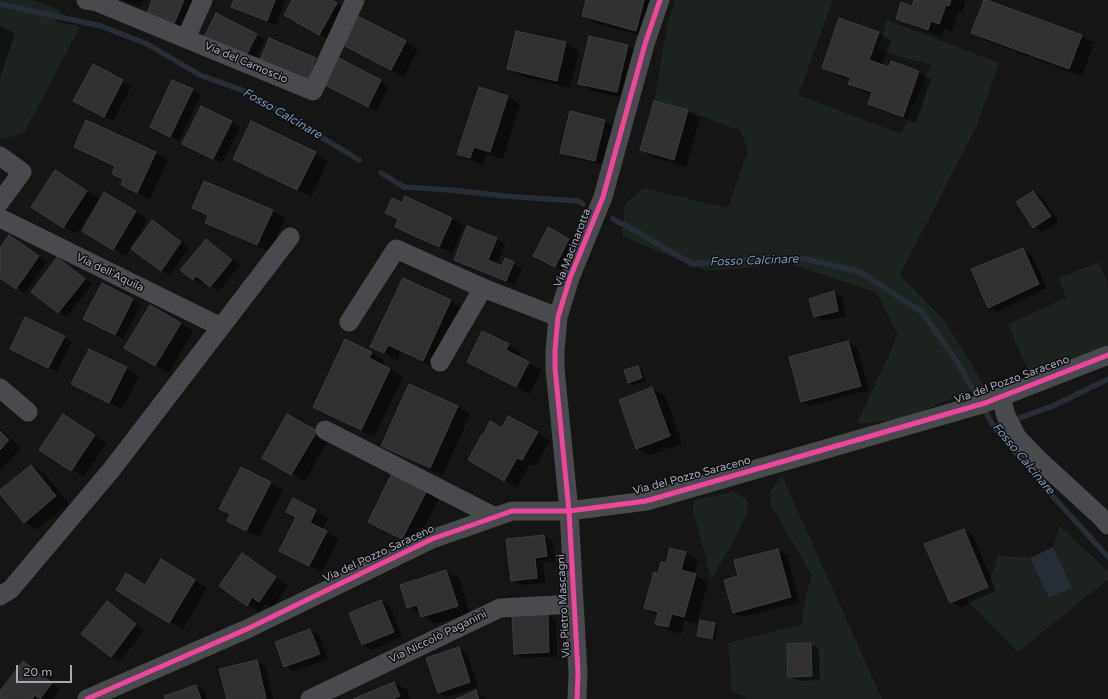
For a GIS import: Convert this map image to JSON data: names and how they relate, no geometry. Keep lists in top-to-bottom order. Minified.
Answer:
{"streets":{"street":["Via del Camoscio","Via Macinarotta","Via dell'Aquila","Via del Pozzo Saraceno","Via Pietro Mascagni","Via Niccolò Paganini"]},"crossings":[["Via Macinarotta","Via del Pozzo Saraceno"],["Via Macinarotta","Via Pietro Mascagni"],["Via del Pozzo Saraceno","Via Pietro Mascagni"],["Via Pietro Mascagni","Via Niccolò Paganini"]],"water":["Fosso Calcinare"],"scale_bar":"20 m"}
